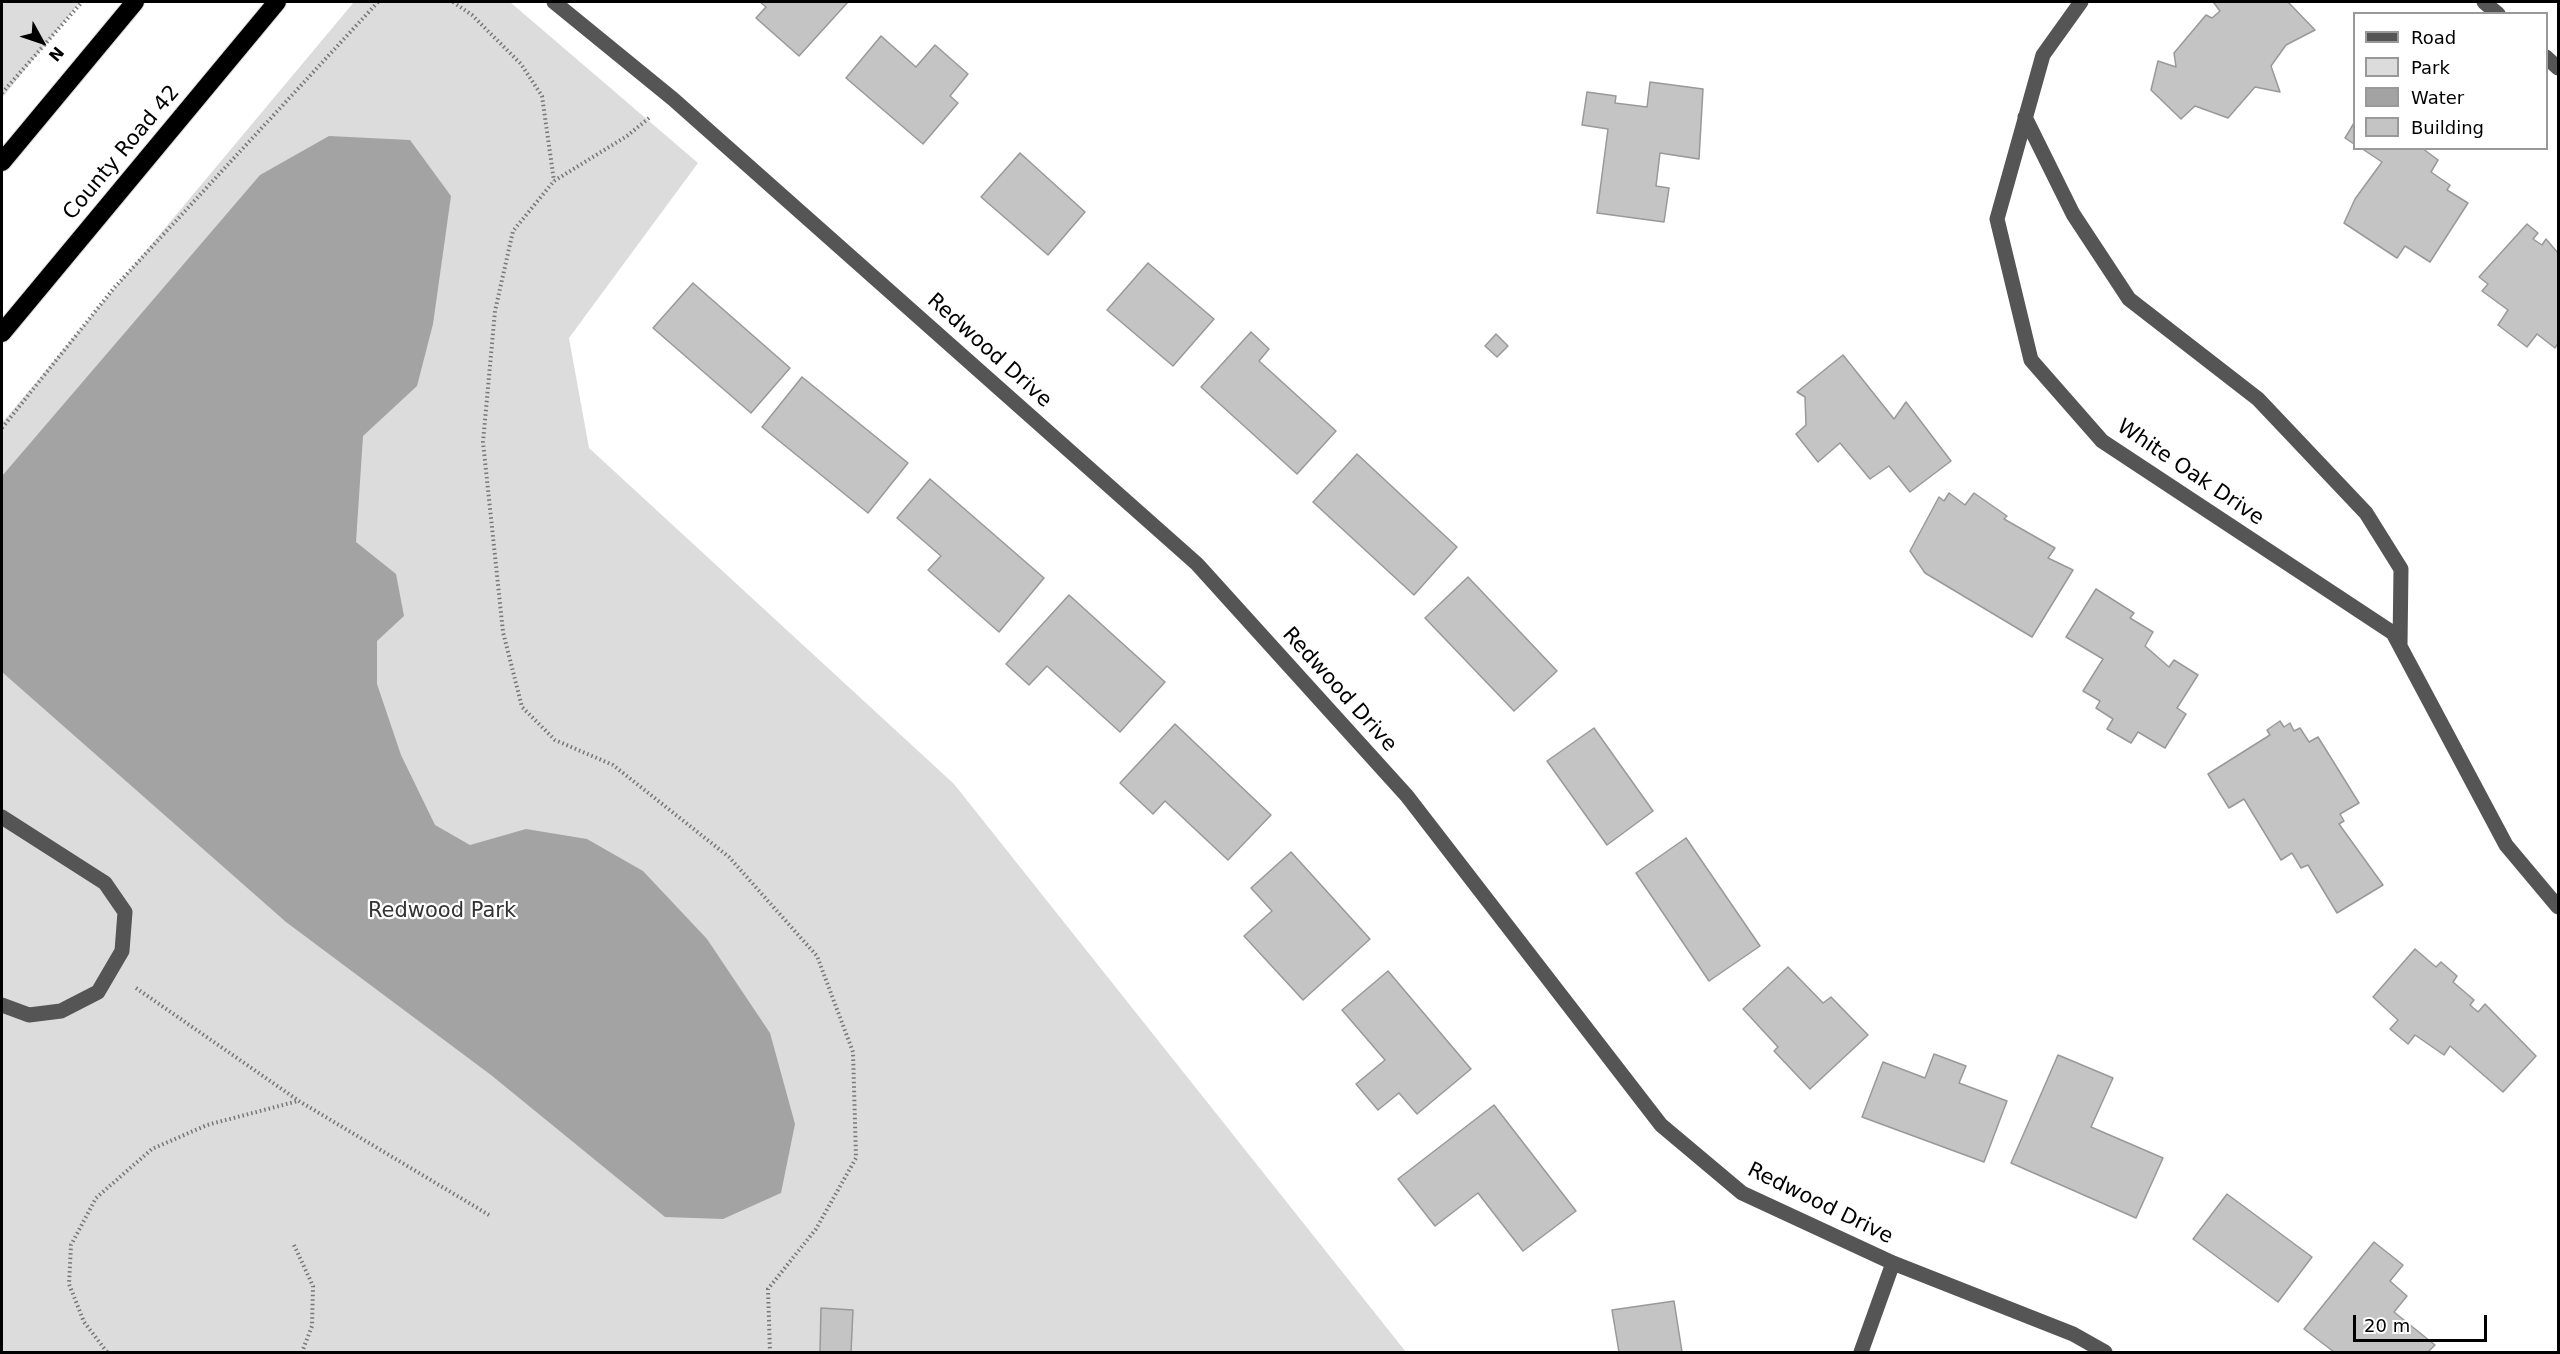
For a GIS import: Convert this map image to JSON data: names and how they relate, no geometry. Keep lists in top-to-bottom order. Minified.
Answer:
{"streets":{"highway":["County Road 42"],"street":["Redwood Drive","White Oak Drive"]},"parks":["Redwood Park"],"legend":["Road","Park","Water","Building"],"scale_bar":"20 m","north":"bottom right"}
